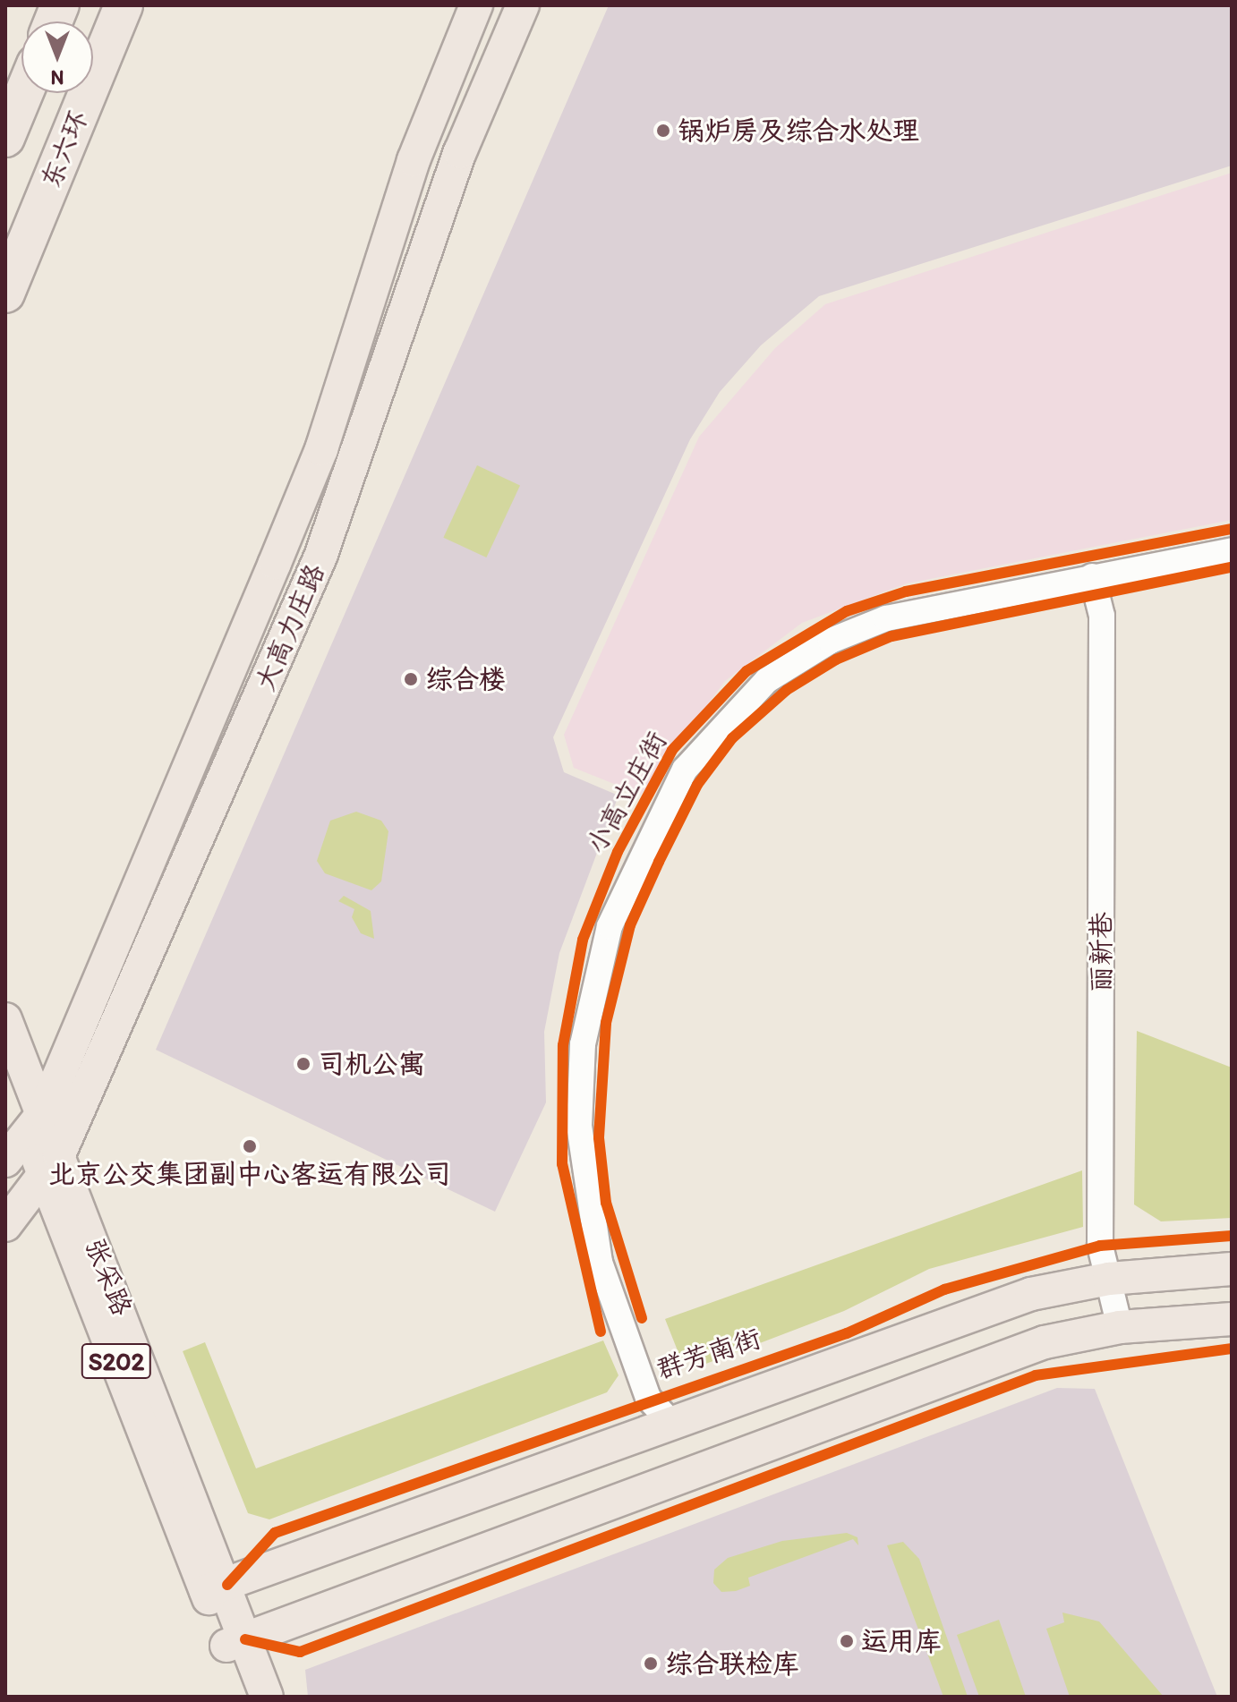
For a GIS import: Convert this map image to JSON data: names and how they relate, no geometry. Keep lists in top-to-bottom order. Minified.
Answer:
{"streets":{"highway":["东六环"],"main road":["大高力庄路","张采路","群芳南街","S202"],"street":["小高立庄街","丽新巷"]},"crossings":[["大高力庄路","张采路"],["小高立庄街","丽新巷"],["小高立庄街","群芳南街"],["丽新巷","群芳南街"],["张采路","群芳南街"]],"places":["锅炉房及综合水处理","综合楼","司机公寓","北京公交集团副中心客运有限公司","运用库","综合联检库"],"north":"bottom"}
